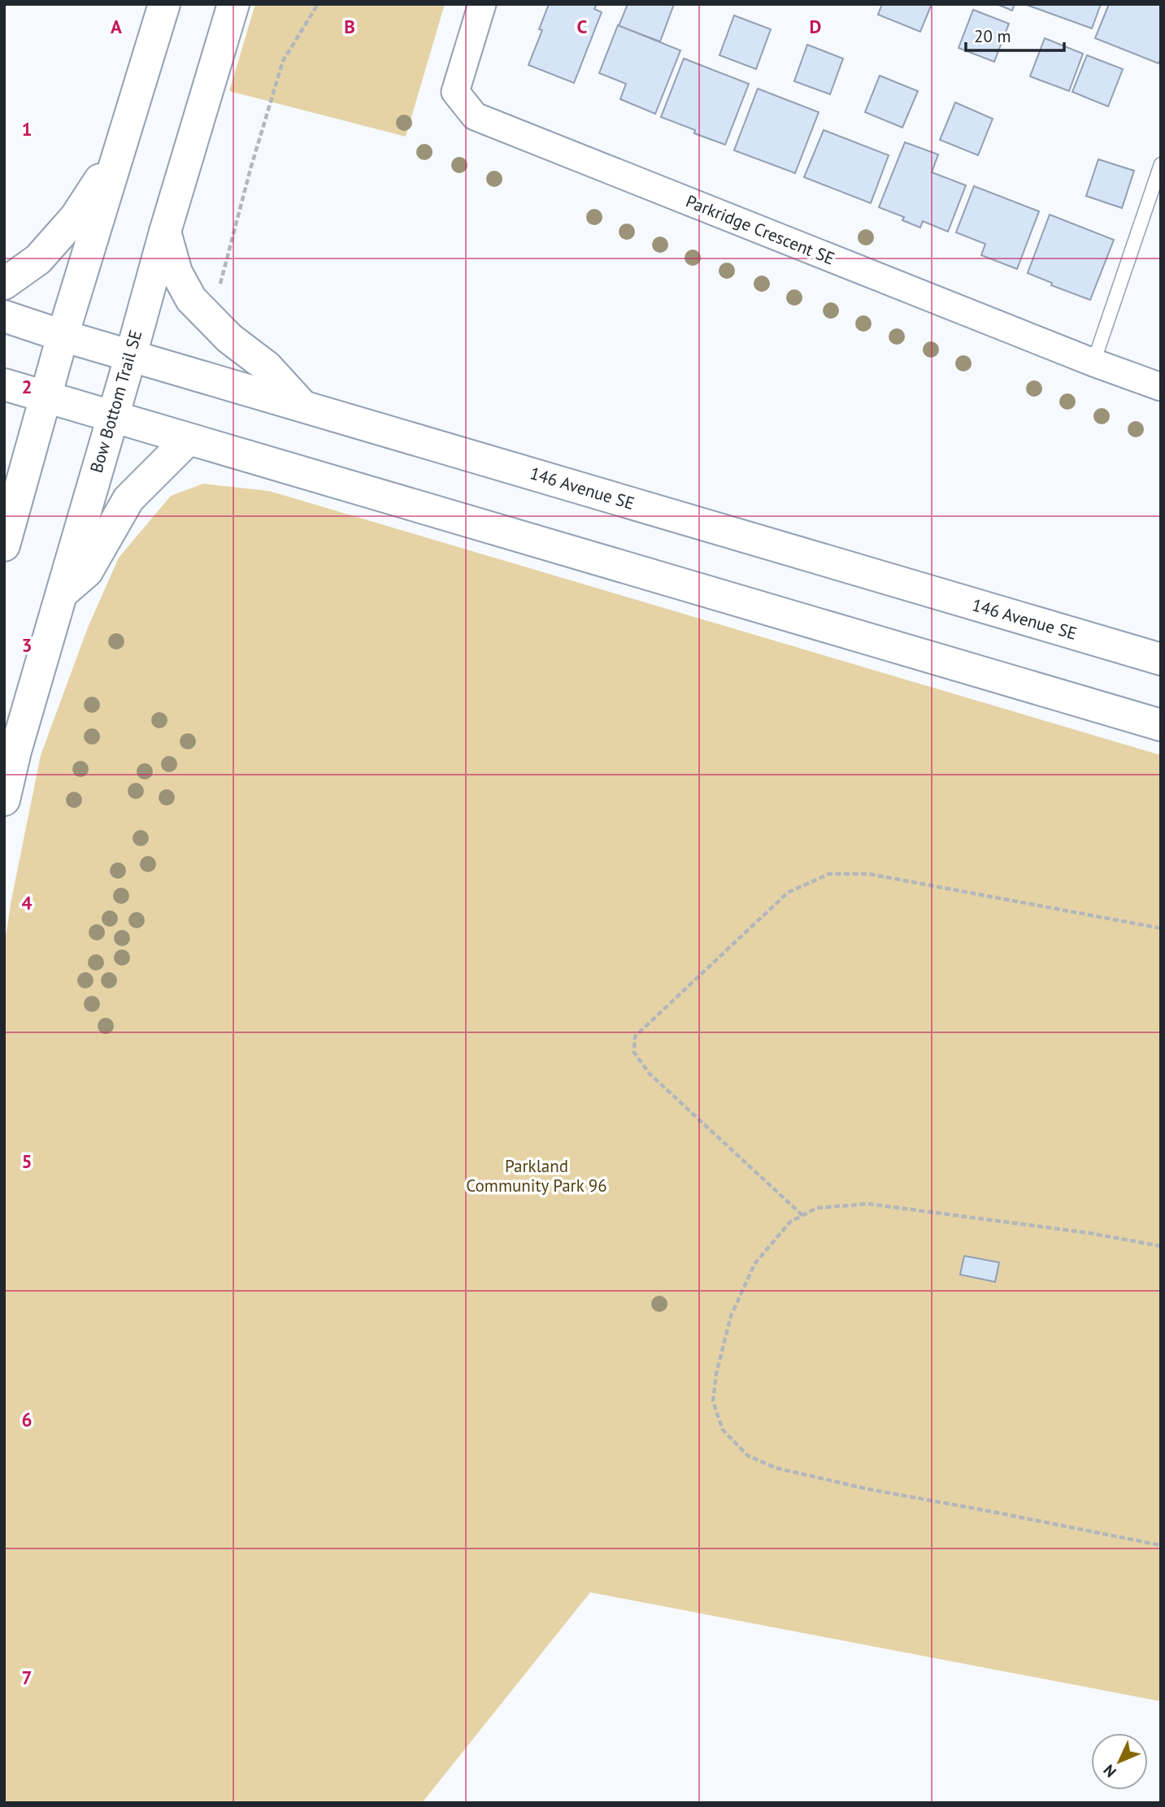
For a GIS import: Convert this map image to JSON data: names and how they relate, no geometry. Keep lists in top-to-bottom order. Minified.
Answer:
{"streets":{"street":["Parkridge Crescent SE","Bow Bottom Trail SE","146 Avenue SE"]},"crossings":[["Bow Bottom Trail SE","146 Avenue SE"]],"parks":["Parkland Community Park 96"],"scale_bar":"20 m","north":"bottom left","grid":{"columns":["A","B","C","D"],"rows":["1","2","3","4","5","6","7"]}}
